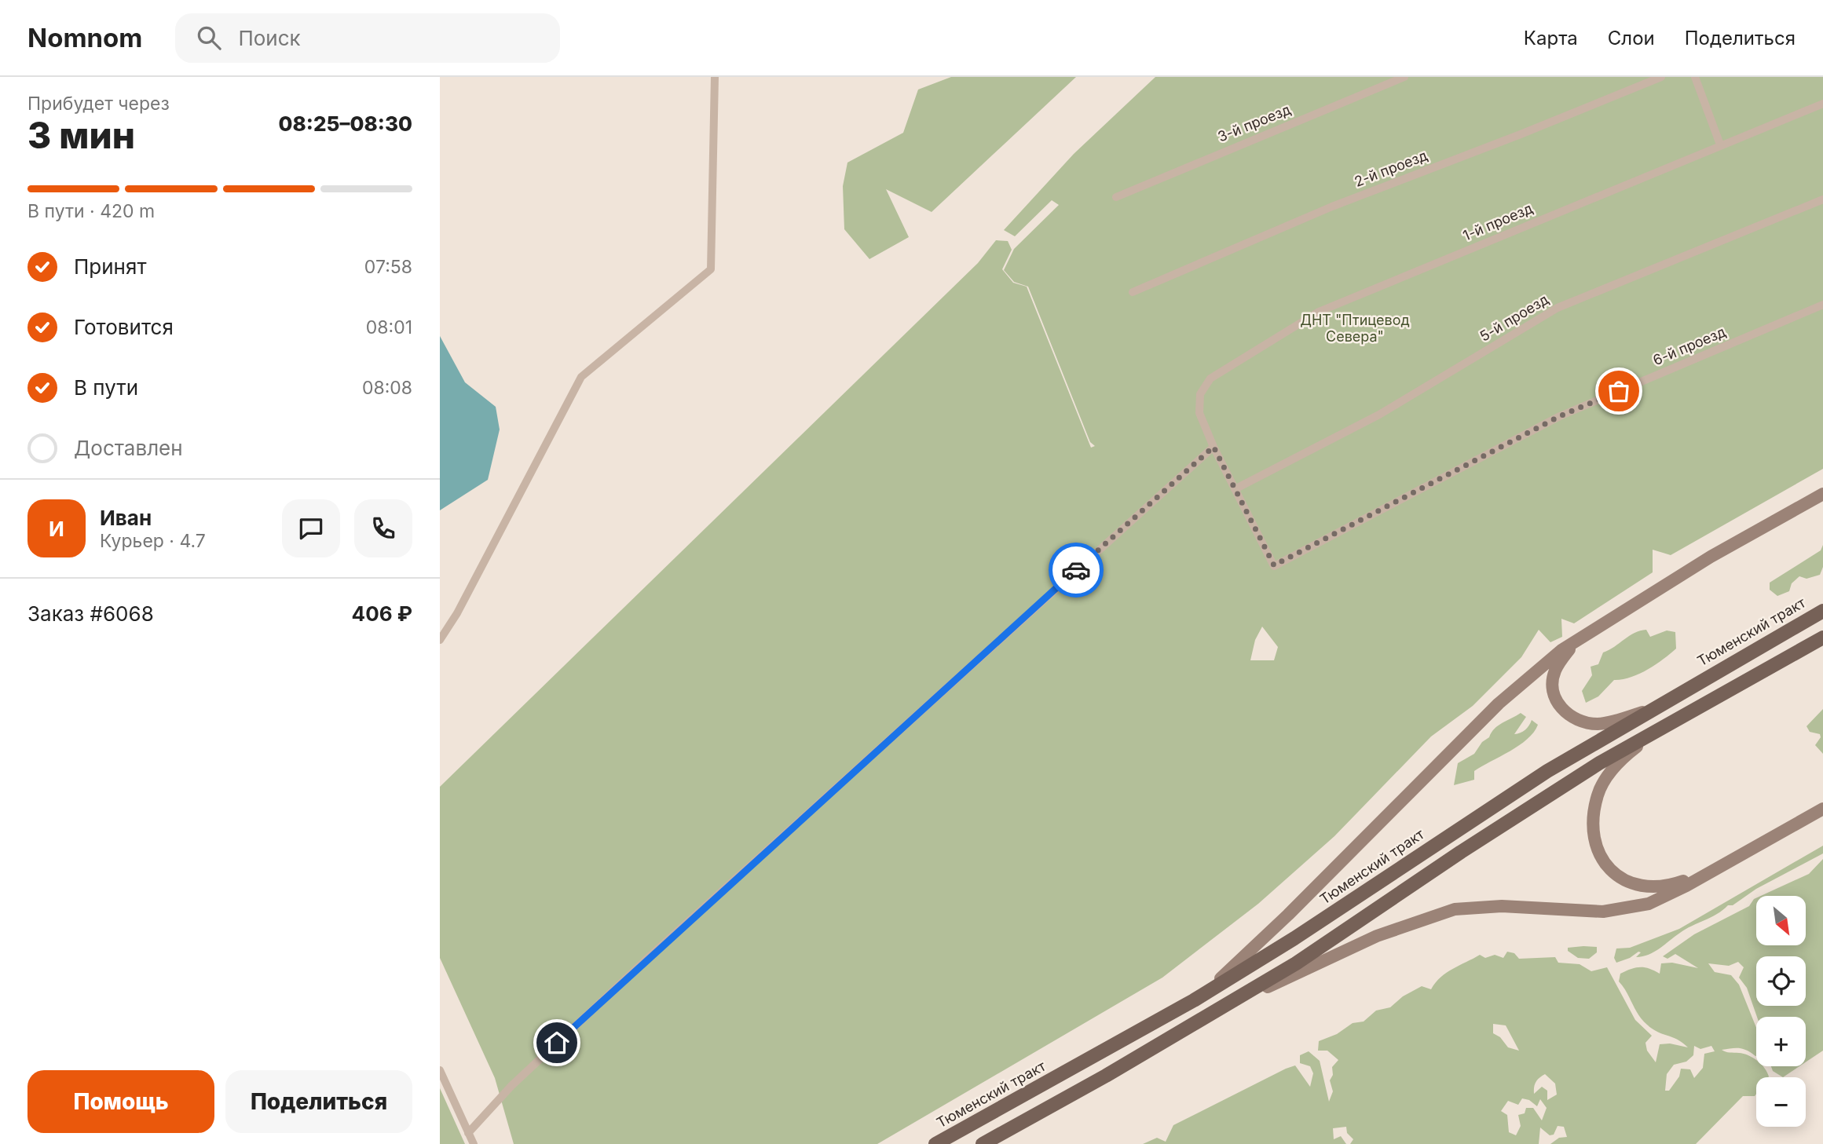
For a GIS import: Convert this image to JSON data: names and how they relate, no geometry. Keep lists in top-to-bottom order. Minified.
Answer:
{"streets":{"main road":["Тюменский тракт"],"street":["3-й проезд","2-й проезд","1-й проезд","5-й проезд","6-й проезд"]},"crossings":[["5-й проезд","6-й проезд"]],"parks":["ДНТ \"Птицевод Севера\""],"north":"bottom right","page":{"header":"Nomnom","search":"Поиск","nav":["Карта","Слои","Поделиться"],"heading":["3 мин","Прибудет через","08:25–08:30"],"panel":["Иван","Курьер · 4.7","Заказ #6068","406 ₽"],"bar":"В пути · 420 m","list":[["Принят","07:58"],["Готовится","08:01"],["В пути","08:08"],"Доставлен"],"round":"И","map_buttons":["+","−"],"buttons":["Помощь","Поделиться"]}}
